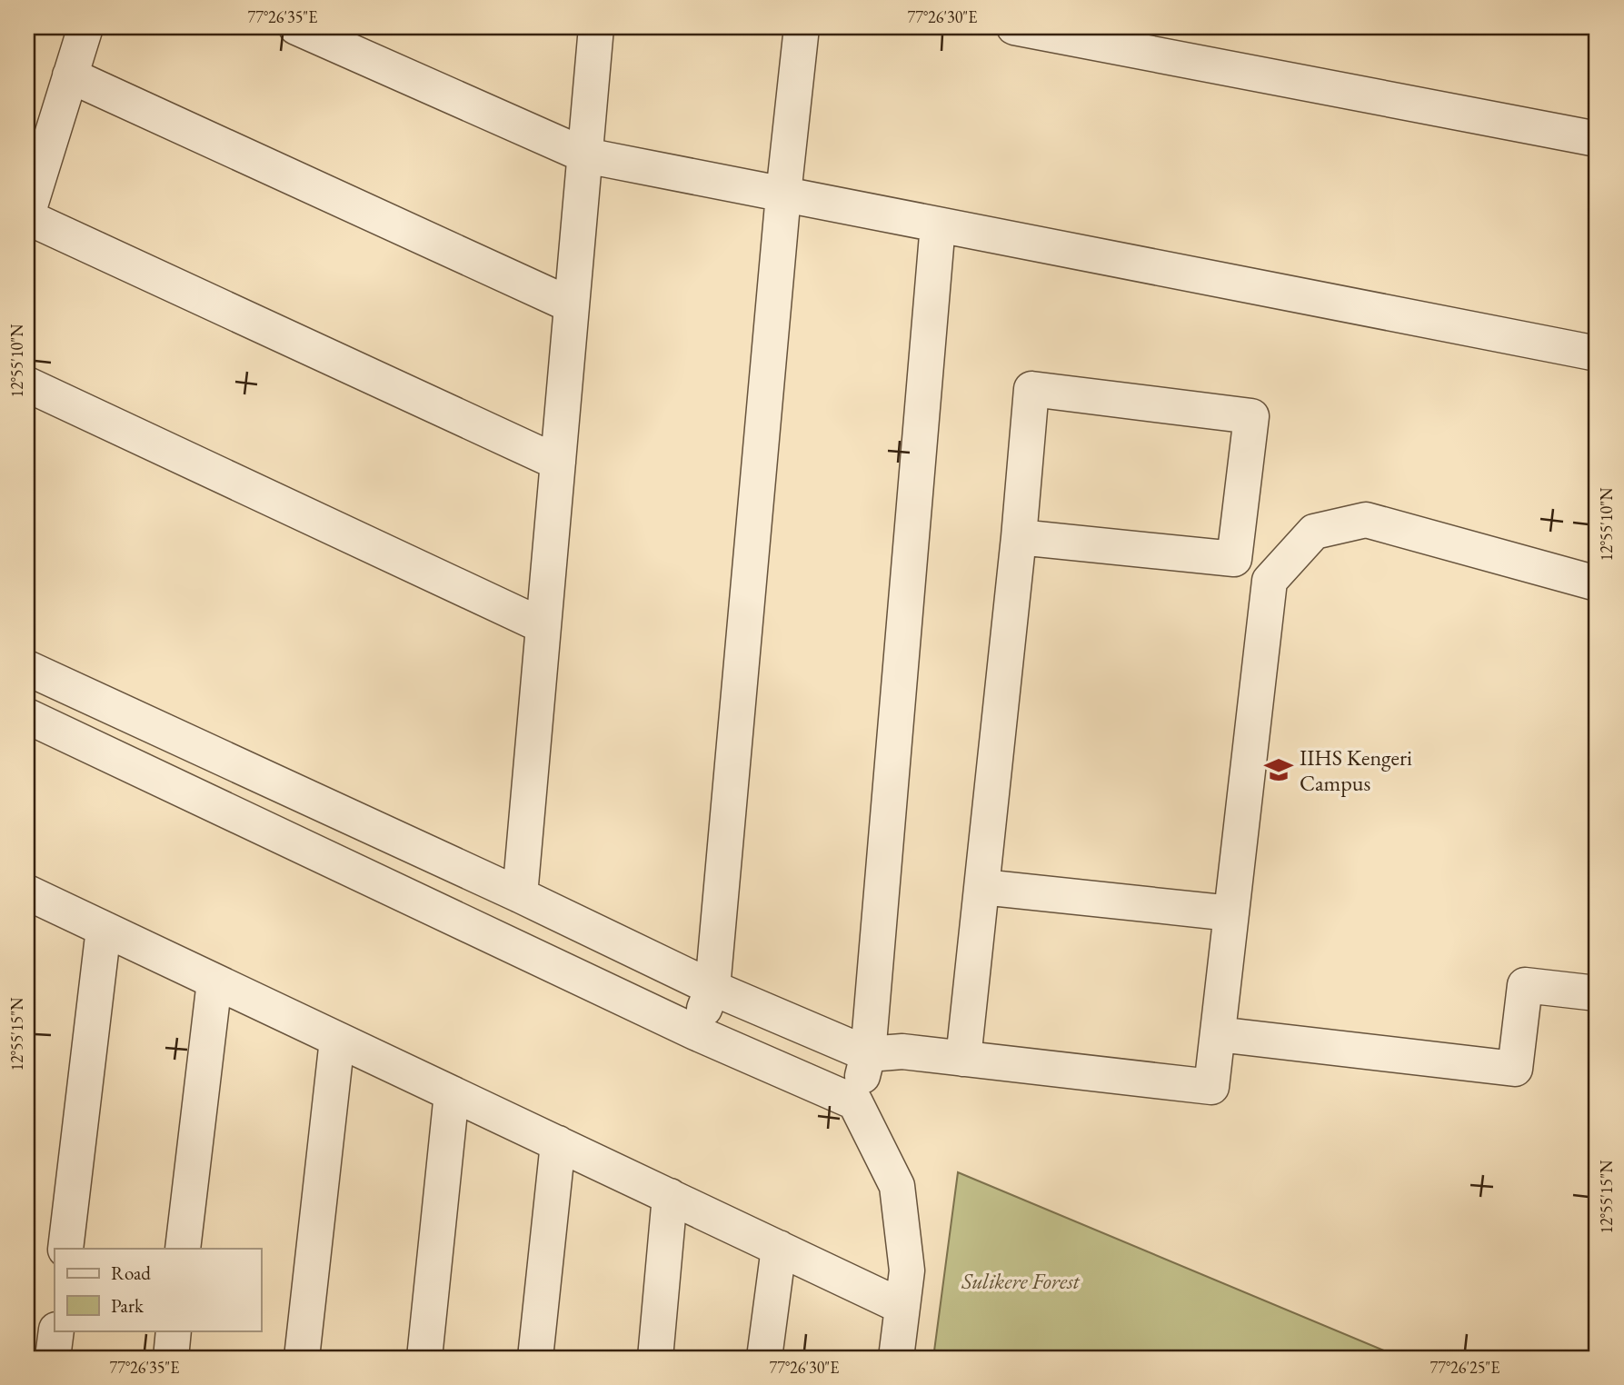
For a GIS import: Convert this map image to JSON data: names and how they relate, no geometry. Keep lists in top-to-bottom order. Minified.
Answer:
{"parks":["Sulikere Forest"],"places":{"school or university":["IIHS Kengeri Campus"]},"legend":["Road","Park"],"coordinates":["77°26'35\"E","77°26'30\"E","12°55'10\"N","12°55'15\"N","77°26'25\"E"]}
